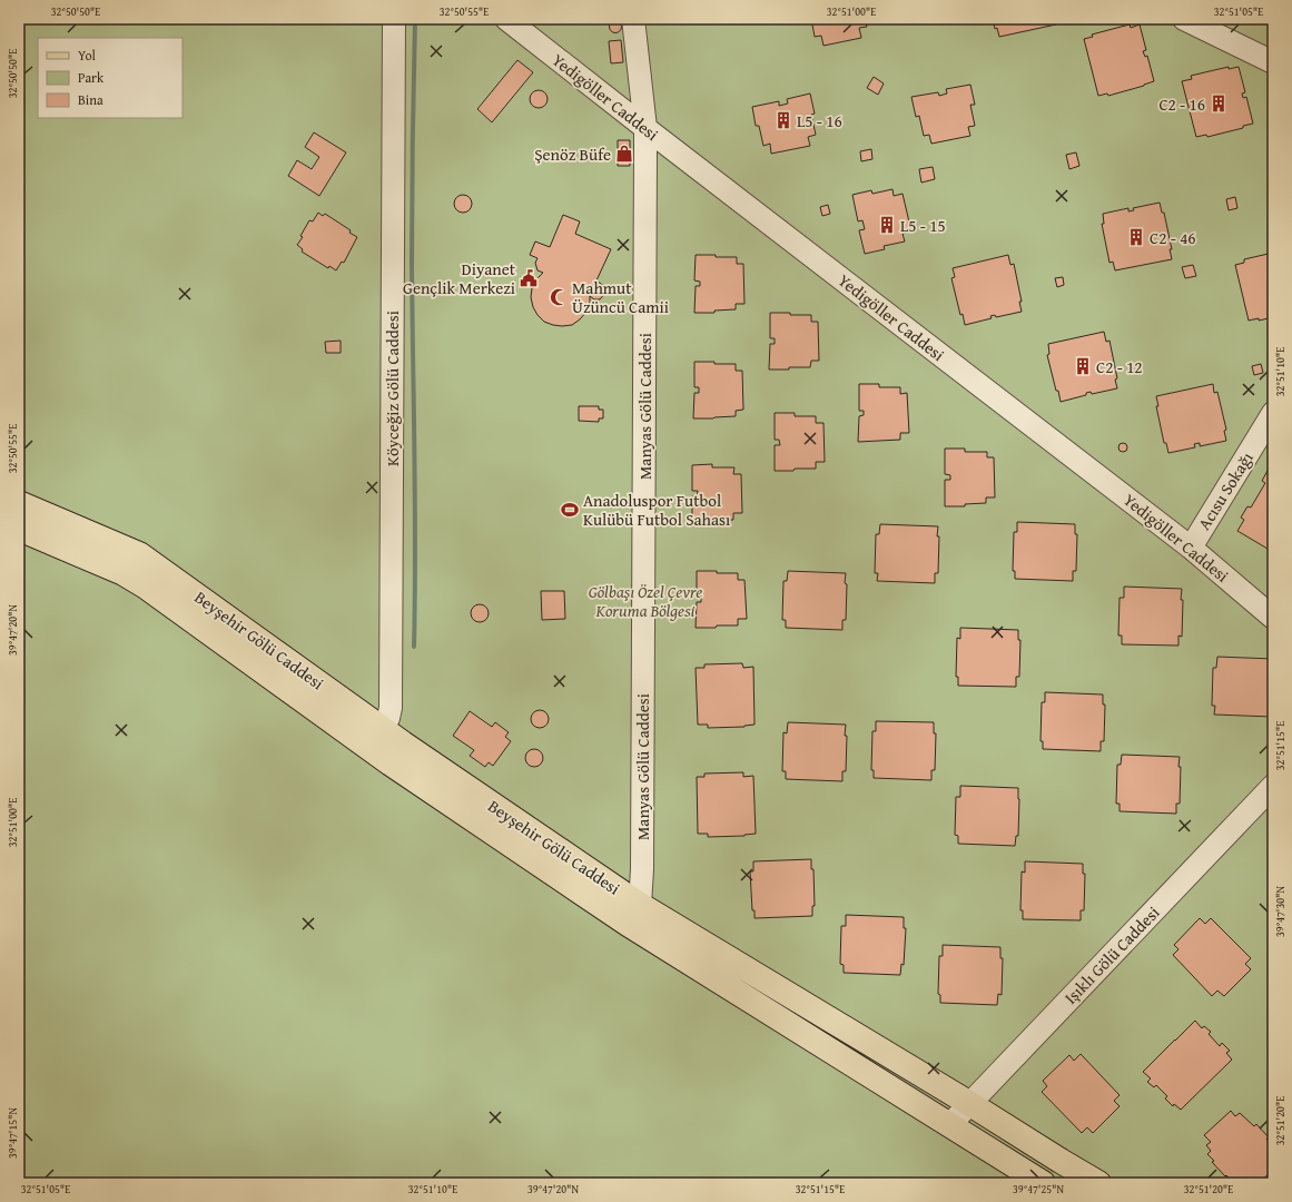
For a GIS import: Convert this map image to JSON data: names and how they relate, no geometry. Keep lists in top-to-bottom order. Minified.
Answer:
{"streets":{"main road":["Beyşehir Gölü Caddesi"],"street":["Yedigöller Caddesi","Köyceğiz Gölü Caddesi","Manyas Gölü Caddesi","Acısu Sokağı","Işıklı Gölü Caddesi"]},"crossings":[["Yedigöller Caddesi","Manyas Gölü Caddesi"],["Yedigöller Caddesi","Acısu Sokağı"],["Köyceğiz Gölü Caddesi","Beyşehir Gölü Caddesi"],["Manyas Gölü Caddesi","Beyşehir Gölü Caddesi"],["Beyşehir Gölü Caddesi","Işıklı Gölü Caddesi"]],"parks":["Gölbaşı Özel Çevre Koruma Bölgesi"],"places":{"building":["C2 - 16","L5 - 16","L5 - 15","C2 - 46","C2 - 12"],"shop":["Şenöz Büfe"],"public building":["Diyanet Gençlik Merkezi"],"mosque":["Mahmut Üzüncü Camii"],"sports":["Anadoluspor Futbol Kulübü Futbol Sahası"]},"legend":["Yol","Park","Bina"],"coordinates":["32°50'50\"E","32°50'55\"E","32°51'00\"E","32°51'05\"E","32°51'10\"E","39°47'20\"N","32°51'15\"E","39°47'30\"N","32°51'20\"E","39°47'15\"N","39°47'25\"N"]}
